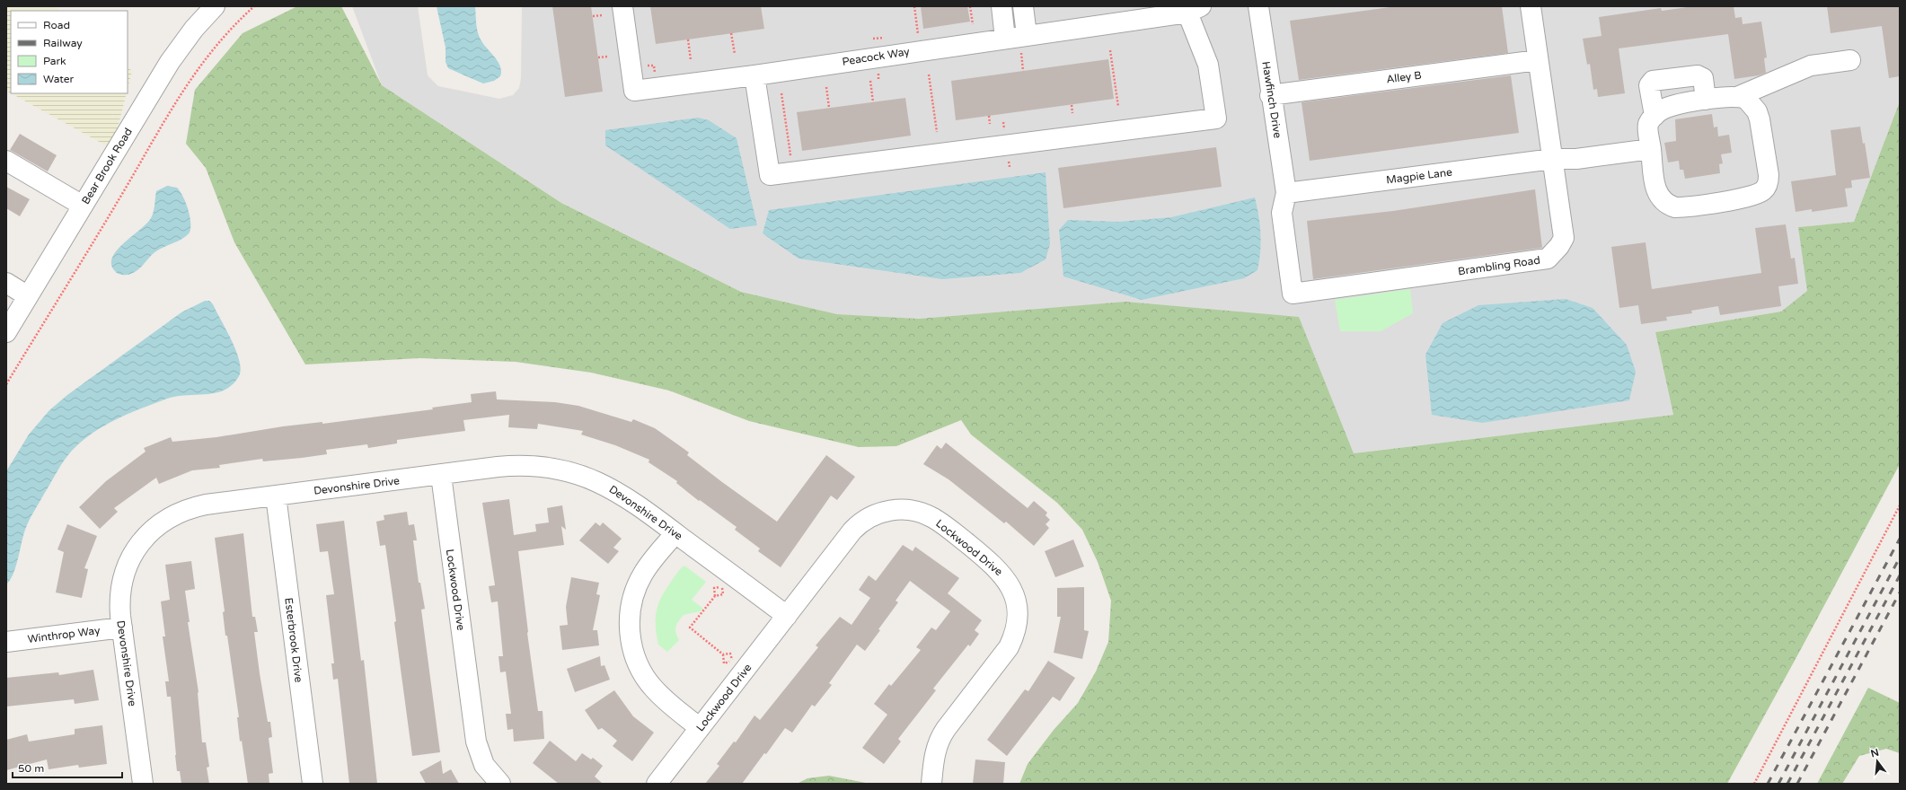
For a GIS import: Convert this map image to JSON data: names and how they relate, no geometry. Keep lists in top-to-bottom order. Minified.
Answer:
{"streets":{"street":["Peacock Way","Alley B","Hawfinch Drive","Bear Brook Road","Magpie Lane","Brambling Road","Devonshire Drive","Lockwood Drive","Winthrop Way","Esterbrook Drive"]},"crossings":[["Alley B","Hawfinch Drive"],["Alley B","Brambling Road"],["Hawfinch Drive","Magpie Lane"],["Hawfinch Drive","Brambling Road"],["Magpie Lane","Brambling Road"],["Devonshire Drive","Lockwood Drive"],["Devonshire Drive","Winthrop Way"],["Devonshire Drive","Esterbrook Drive"]],"legend":["Road","Railway","Park","Water"],"scale_bar":"50 m","north":"top"}
